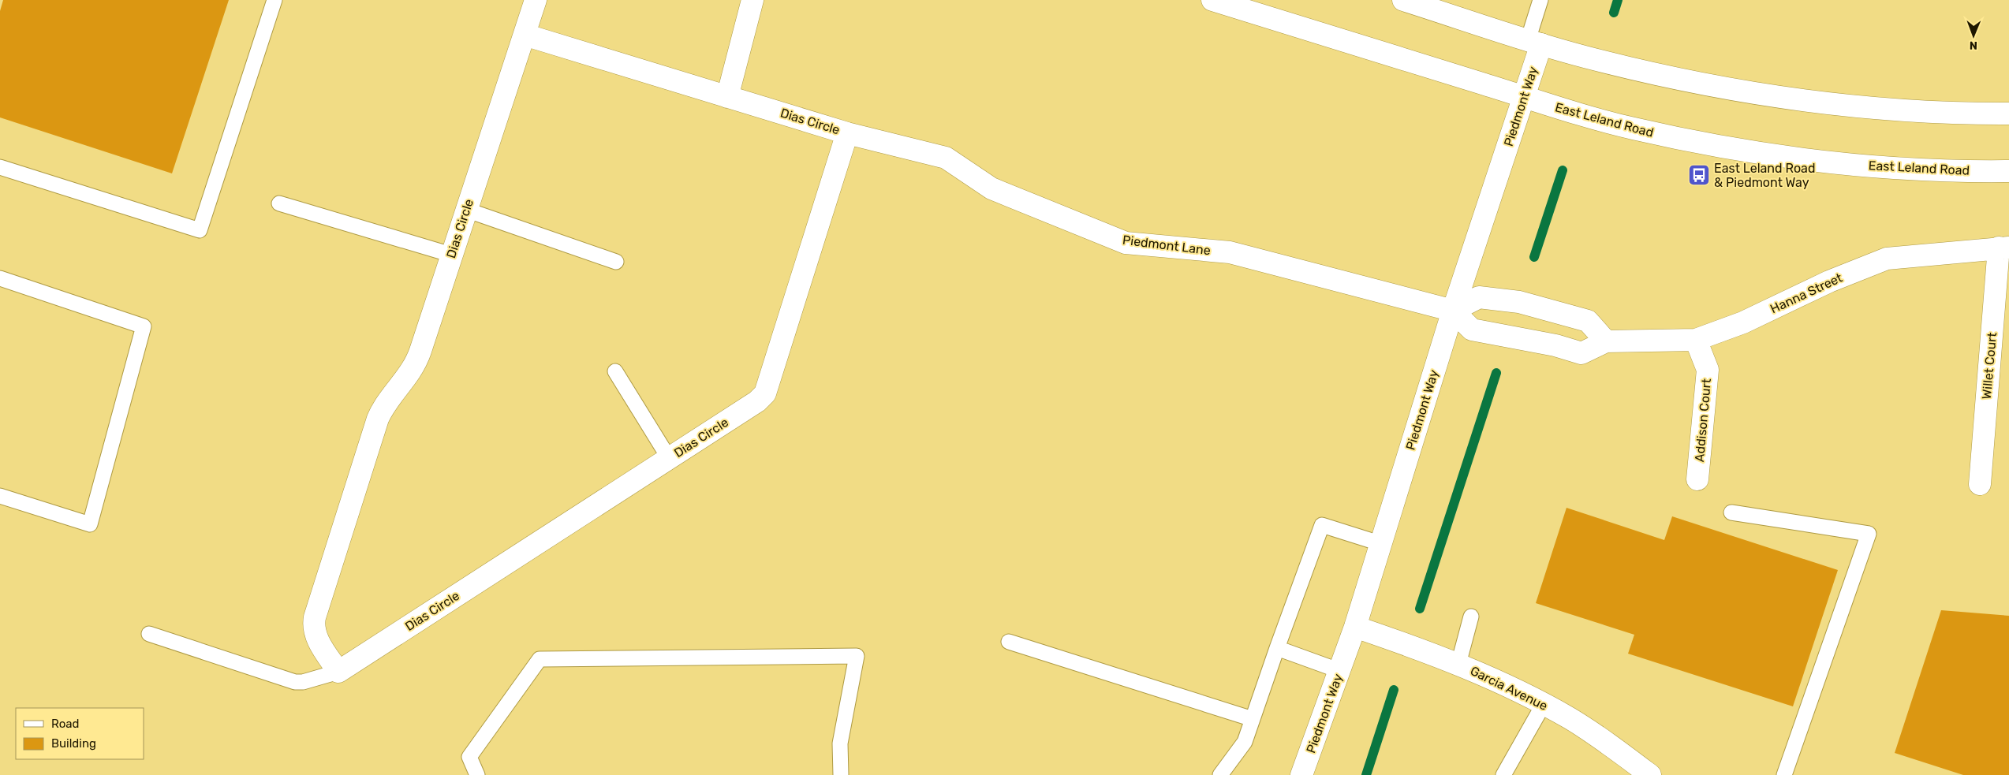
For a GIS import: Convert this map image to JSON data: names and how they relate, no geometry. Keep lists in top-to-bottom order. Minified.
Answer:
{"streets":{"street":["Piedmont Way","East Leland Road","Dias Circle","Piedmont Lane","Hanna Street","Willet Court","Addison Court","Garcia Avenue"]},"crossings":[["Piedmont Way","East Leland Road"],["Piedmont Way","Piedmont Lane"],["Piedmont Way","Hanna Street"],["Piedmont Way","Garcia Avenue"],["Dias Circle","Piedmont Lane"],["Piedmont Lane","Hanna Street"],["Hanna Street","Willet Court"],["Hanna Street","Addison Court"]],"places":{"bus stop":["East Leland Road & Piedmont Way"]},"legend":["Road","Building"],"north":"bottom"}
